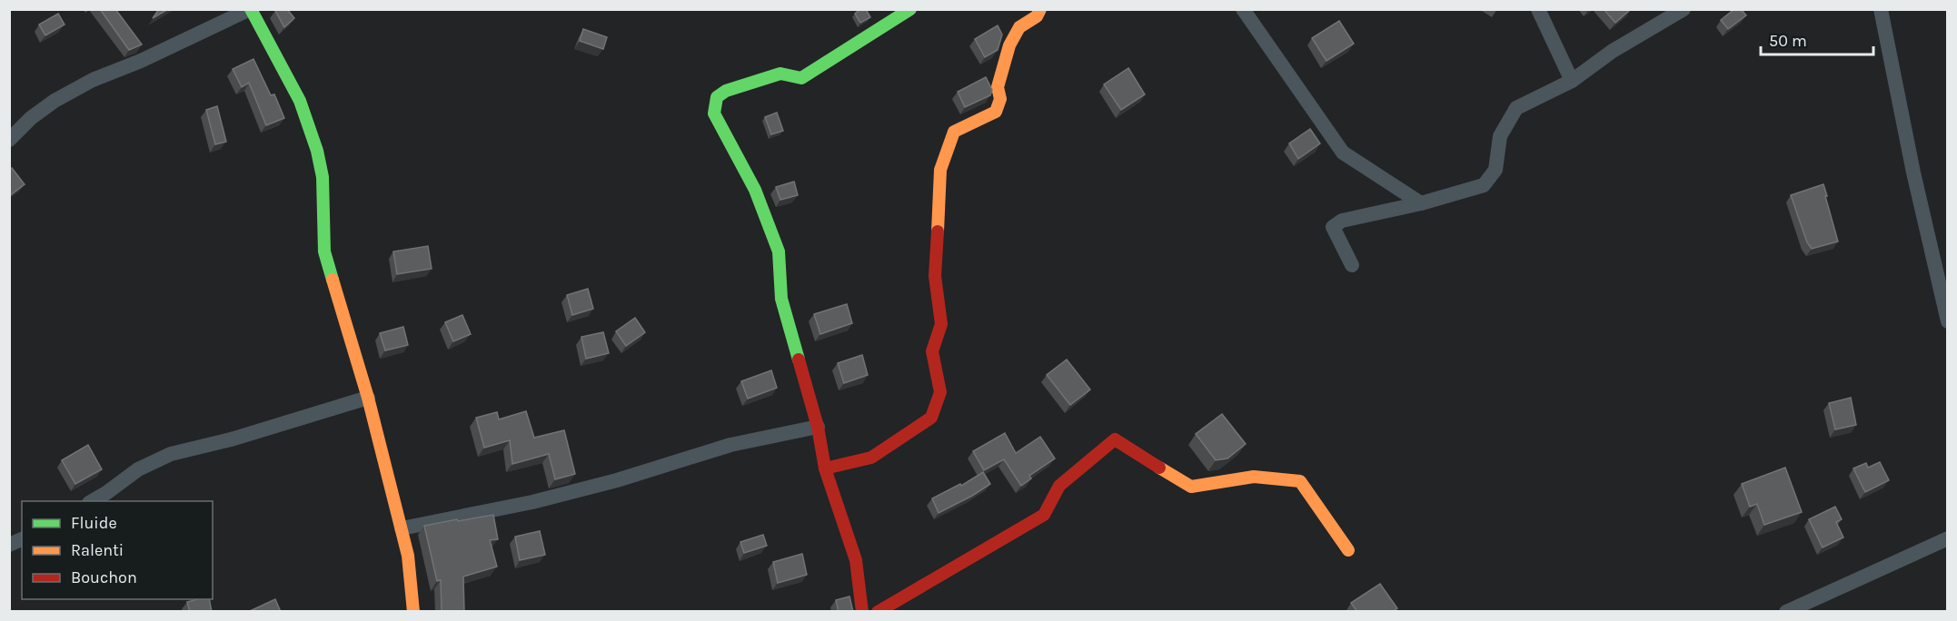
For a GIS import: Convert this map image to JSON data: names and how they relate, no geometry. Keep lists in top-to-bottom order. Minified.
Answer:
{"legend":["Fluide","Ralenti","Bouchon"],"scale_bar":"50 m"}
